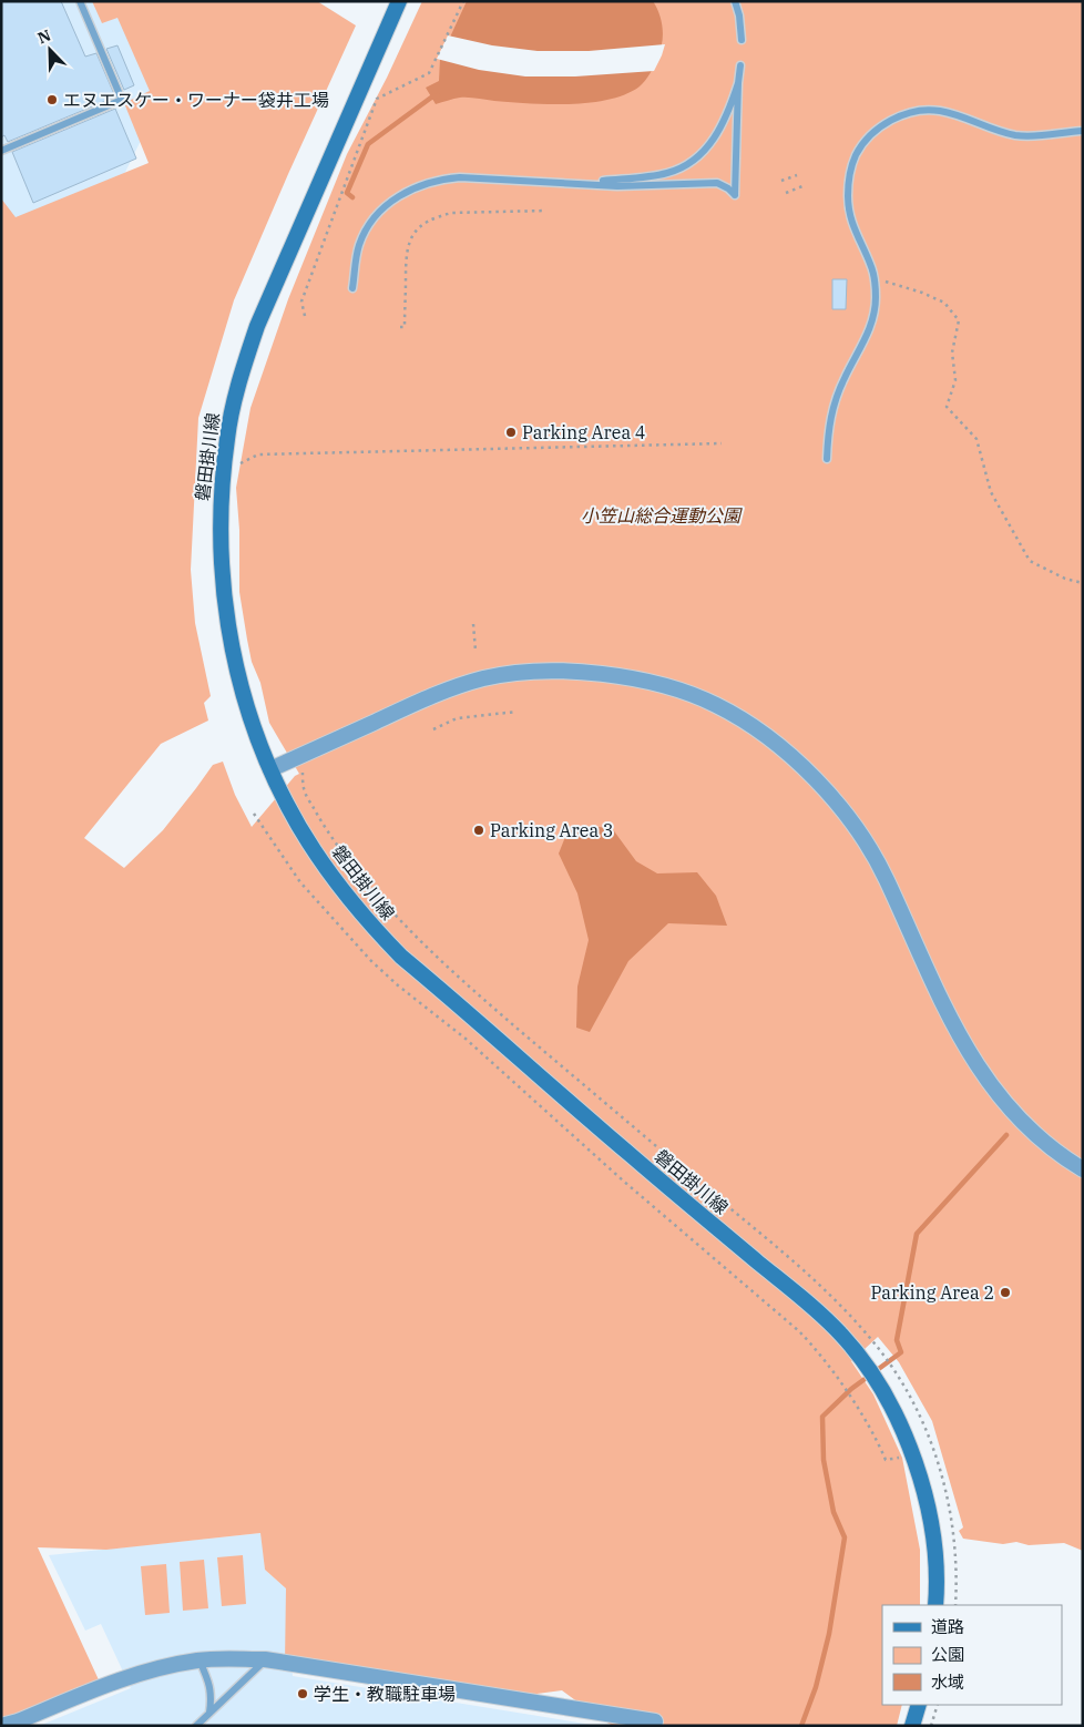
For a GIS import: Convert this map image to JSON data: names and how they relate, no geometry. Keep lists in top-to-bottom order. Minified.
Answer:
{"streets":{"main road":["磐田掛川線"]},"parks":["小笠山総合運動公園"],"places":["エヌエスケー・ワーナー袋井工場","Parking Area 4","Parking Area 3","Parking Area 2","学生・教職駐車場"],"legend":["道路","公園","水域"],"north":"top left"}
